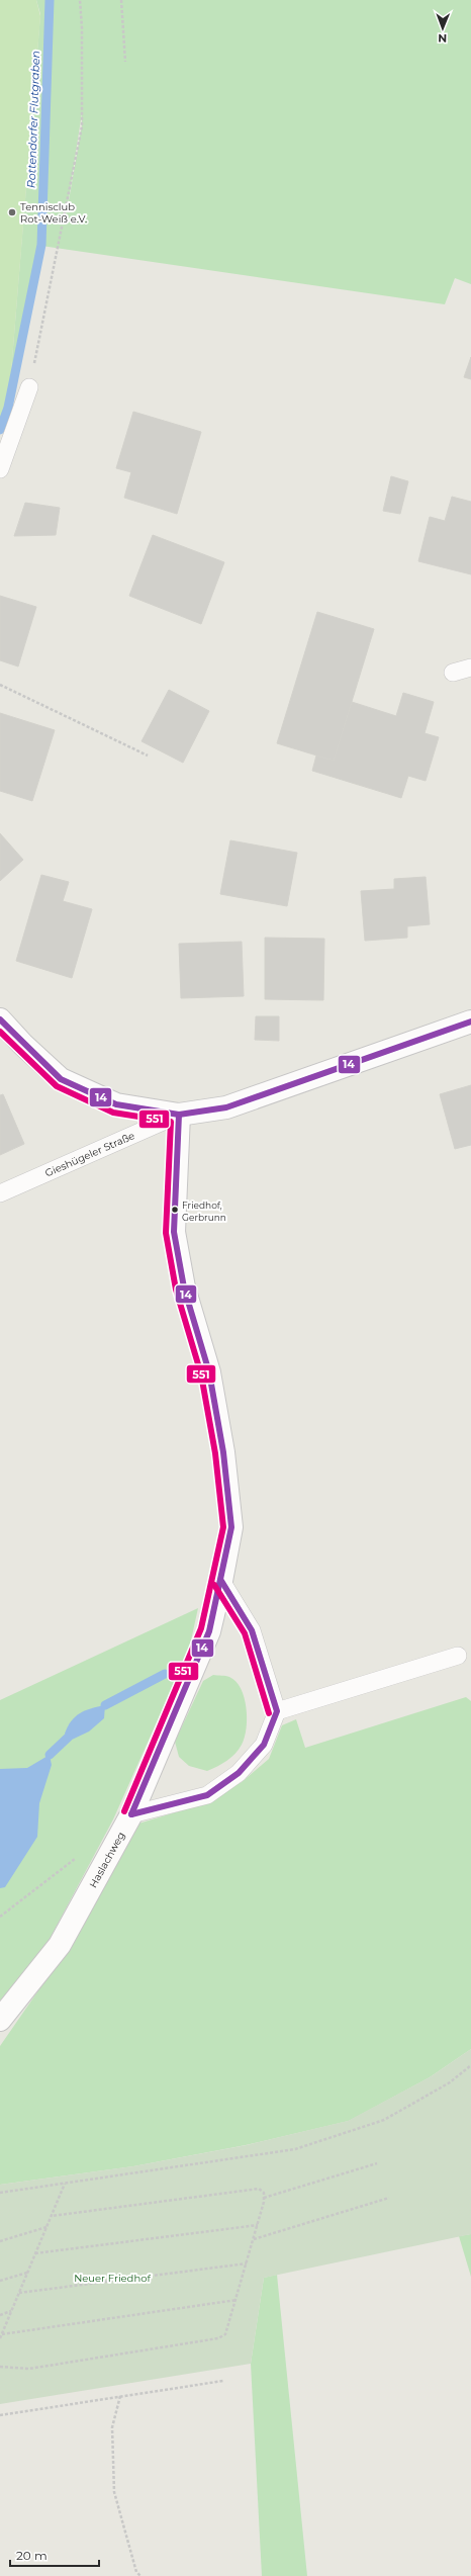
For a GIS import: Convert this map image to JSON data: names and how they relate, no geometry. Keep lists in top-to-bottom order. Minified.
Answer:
{"streets":{"street":["Gieshügeler Straße","Haslachweg"]},"crossings":[["Gieshügeler Straße","Haslachweg"]],"water":["Rottendorfer Flutgraben"],"parks":["Neuer Friedhof"],"places":["Tennisclub Rot-Weiß e.V.","Friedhof, Gerbrunn"],"lines":["transit line 14","transit line 551"],"scale_bar":"20 m","north":"bottom"}
